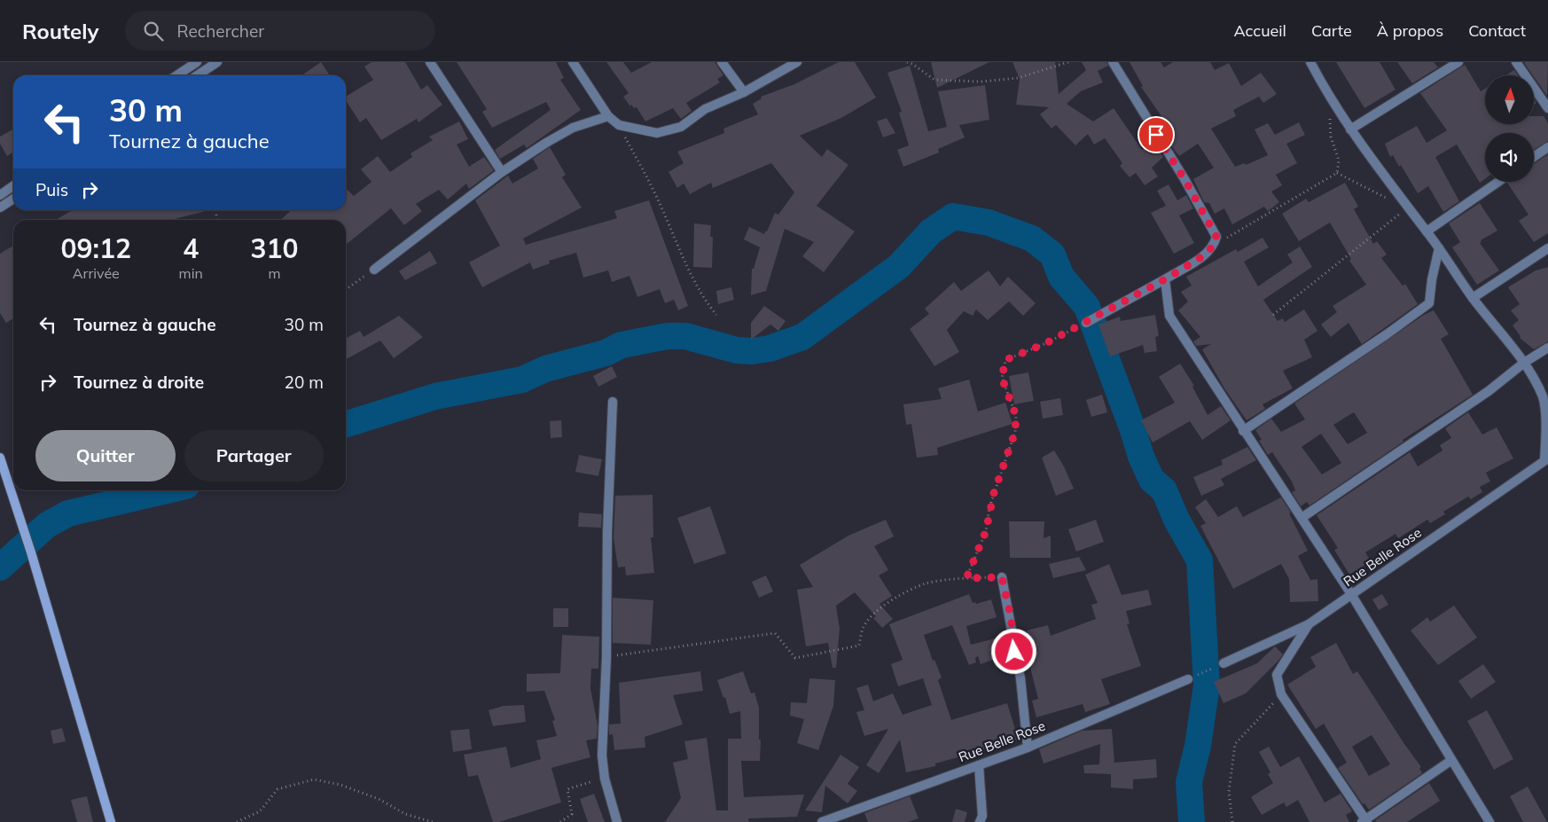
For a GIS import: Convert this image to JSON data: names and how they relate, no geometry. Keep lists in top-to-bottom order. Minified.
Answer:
{"streets":{"street":["Rue Belle Rose"]},"north":"top","page":{"header":"Routely","search":"Rechercher","nav":["Accueil","Carte","À propos","Contact"],"turn":["30 m","Tournez à gauche"],"then":"Puis","eta":["09:12","Arrivée","4","min","310","m"],"list":[{"name":"Tournez à gauche","value":"30 m"},{"name":"Tournez à droite","value":"20 m"}],"buttons":["Quitter","Partager"]}}
